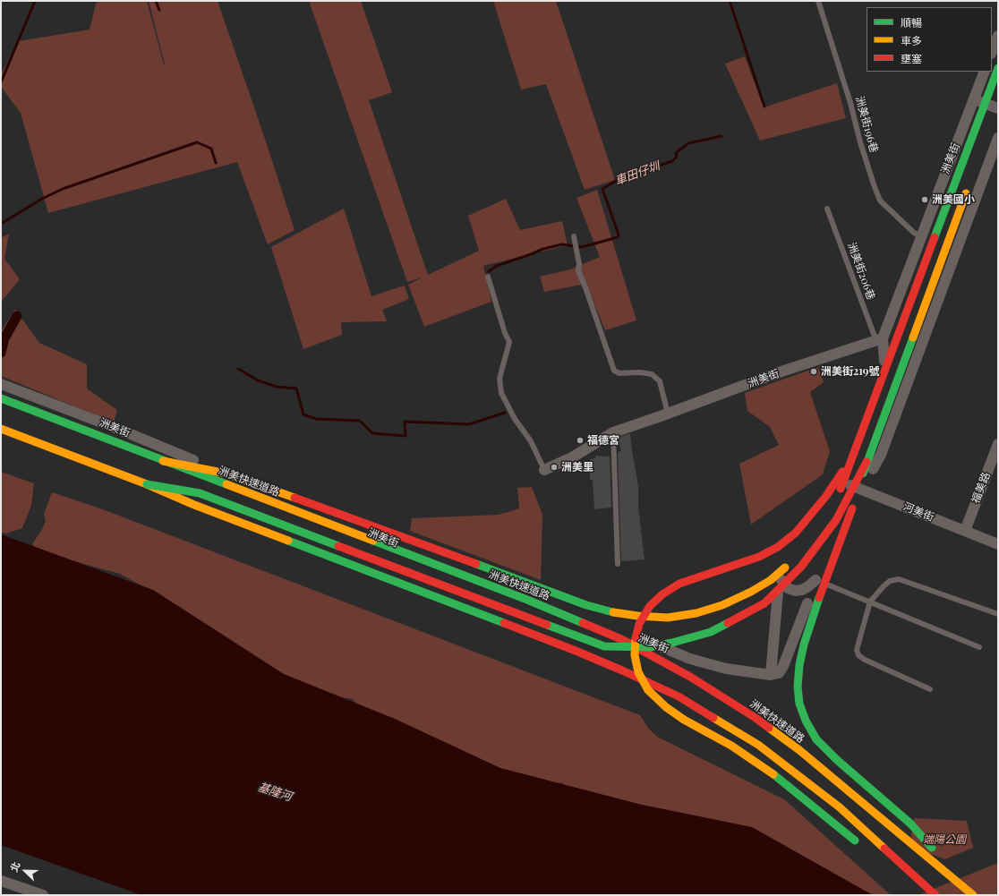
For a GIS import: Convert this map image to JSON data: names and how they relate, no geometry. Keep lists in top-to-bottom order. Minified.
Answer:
{"streets":{"highway":["洲美快速道路"],"street":["洲美街","福美路","河美街"],"lane":["洲美街196巷","洲美街206巷"]},"crossings":[["洲美街196巷","洲美街"],["洲美街","洲美街206巷"],["洲美街","河美街"],["福美路","河美街"]],"water":["車田仔圳","基隆河"],"parks":["端陽公園"],"places":["洲美國小","洲美街219號","福德宮","洲美里"],"legend":["順暢","車多","壅塞"],"north":"top left"}
